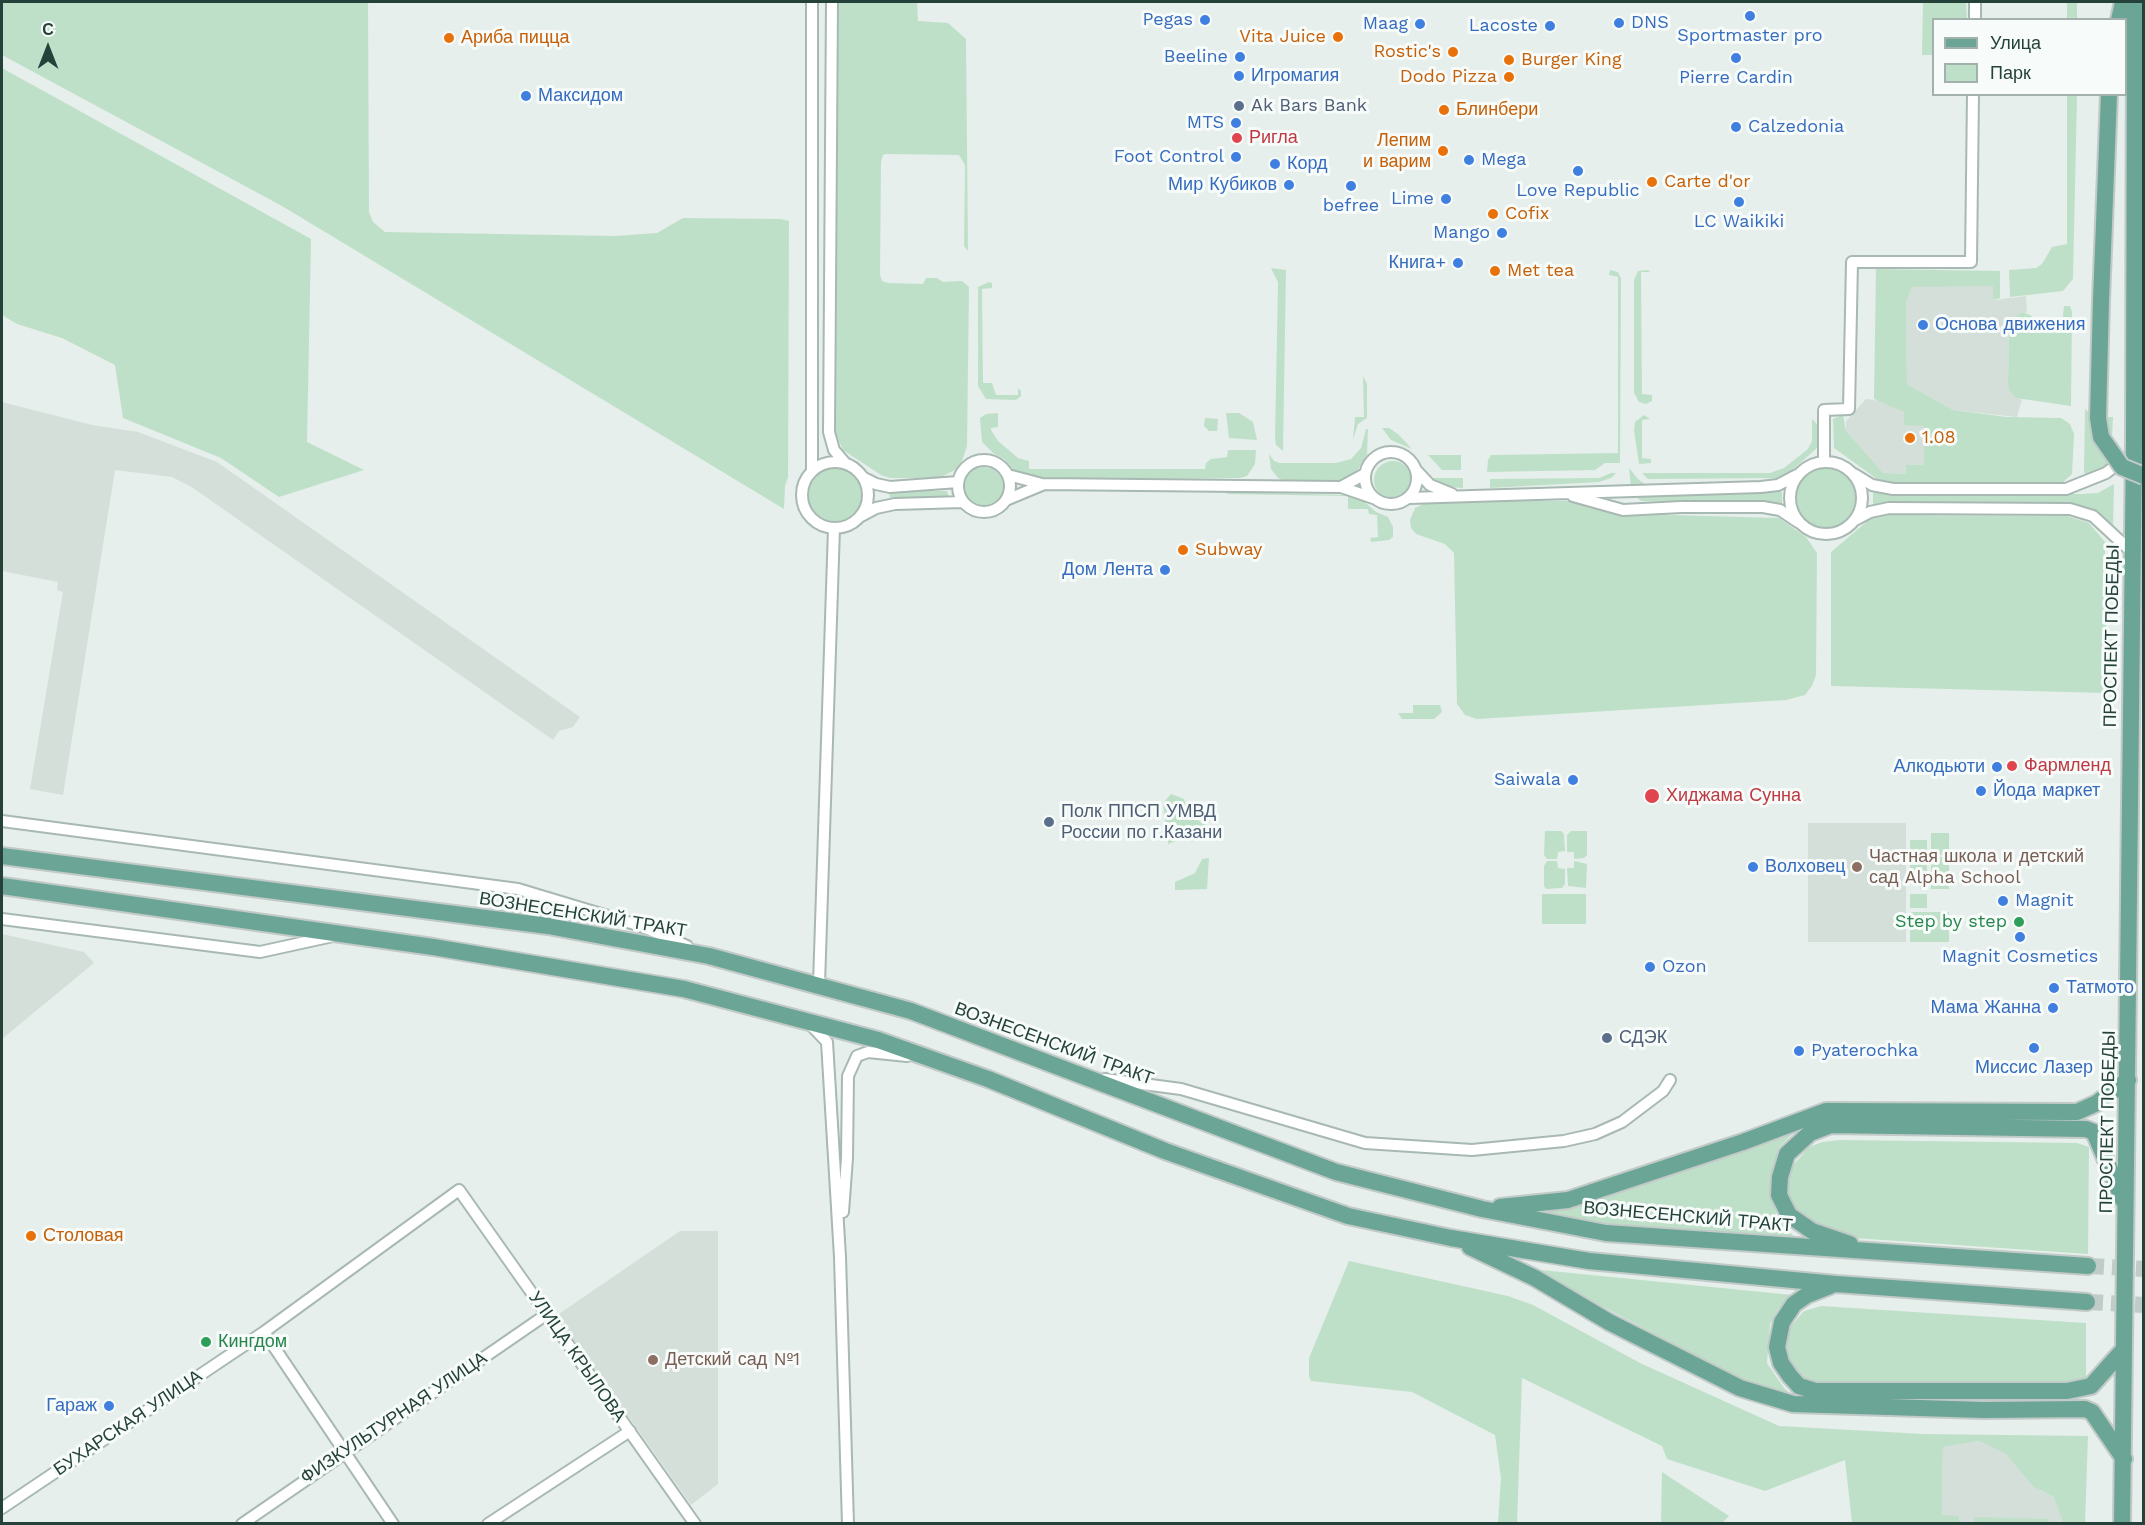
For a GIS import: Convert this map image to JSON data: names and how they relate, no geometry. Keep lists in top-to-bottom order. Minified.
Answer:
{"streets":{"main road":["ПРОСПЕКТ ПОБЕДЫ","ВОЗНЕСЕНСКИЙ ТРАКТ"],"street":["УЛИЦА КРЫЛОВА","ФИЗКУЛЬТУРНАЯ УЛИЦА","БУХАРСКАЯ УЛИЦА"]},"crossings":[["УЛИЦА КРЫЛОВА","ФИЗКУЛЬТУРНАЯ УЛИЦА"],["УЛИЦА КРЫЛОВА","БУХАРСКАЯ УЛИЦА"]],"places":["Sportmaster pro","Pegas","DNS","Maag","Lacoste","Vita Juice","Ариба пицца","Rostic's","Beeline","Pierre Cardin","Burger King","Игромагия","Dodo Pizza","Максидом","Ak Bars Bank","Блинбери","MTS","Calzedonia","Ригла","Лепим и варим","Foot Control","Mega","Корд","Love Republic","Carte d'or","Мир Кубиков","befree","Lime","LC Waikiki","Cofix","Mango","Книга+","Met tea","Основа движения","1.08","Subway","Дом Лента","Фармленд","Алкодьюти","Saiwala","Йода маркет","Хиджама Сунна","Полк ППСП УМВД России по г.Казани","Волховец","Частная школа и детский сад Alpha School","Magnit","Step by step","Magnit Cosmetics","Ozon","Татмото","Мама Жанна","СДЭК","Миссис Лазер","Pyaterochka","Столовая","Кингдом","Детский сад №1","Гараж"],"legend":["Улица","Парк"],"north":"top"}
